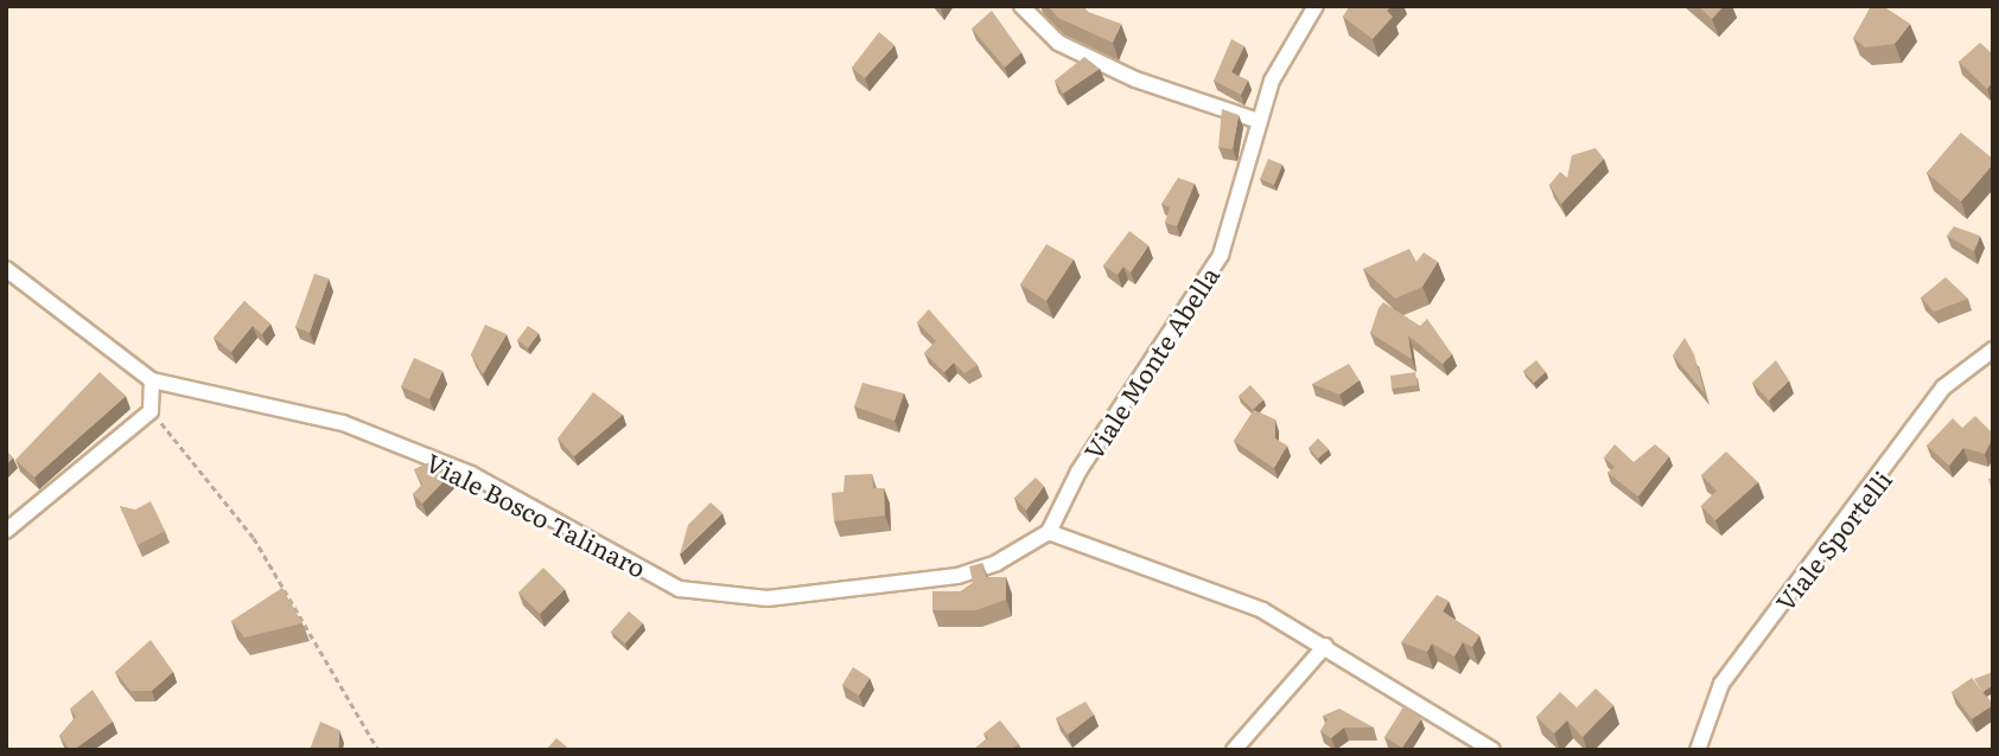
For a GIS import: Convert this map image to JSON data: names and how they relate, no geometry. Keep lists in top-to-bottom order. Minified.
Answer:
{"streets":{"street":["Viale Monte Abella","Viale Bosco Talinaro","Viale Sportelli"]},"crossings":[["Viale Monte Abella","Viale Bosco Talinaro"]]}
